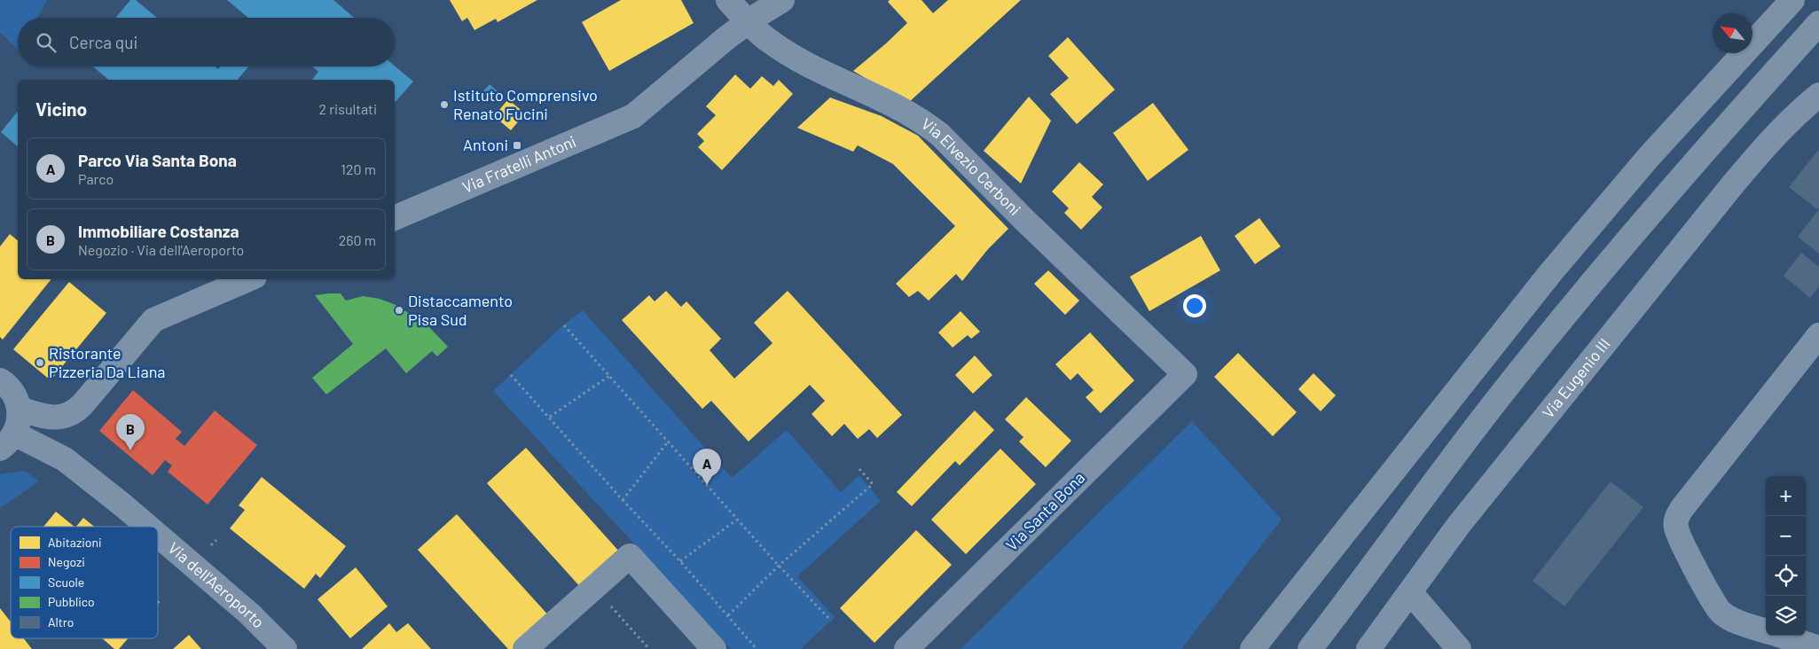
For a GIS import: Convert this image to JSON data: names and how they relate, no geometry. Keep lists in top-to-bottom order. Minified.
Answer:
{"streets":{"street":["Via Fratelli Antoni","Via Elvezio Cerboni","Via Eugenio III","Via Santa Bona","Via dell'Aeroporto"]},"crossings":[["Via Fratelli Antoni","Via Elvezio Cerboni"],["Via Elvezio Cerboni","Via Santa Bona"]],"places":{"other":["Istituto Comprensivo Renato Fucini","Distaccamento Pisa Sud","Ristorante Pizzeria Da Liana"],"transit":["Antoni"]},"legend":["Abitazioni","Negozi","Scuole","Pubblico","Altro"],"north":"top left","page":{"search":"Cerca qui","heading":["Vicino","2 risultati"],"list":[{"mark":"A","name":"Parco Via Santa Bona","note":"Parco","value":"120 m"},{"mark":"B","name":"Immobiliare Costanza","note":"Negozio · Via dell'Aeroporto","value":"260 m"}],"pins":["B","A"],"map_buttons":["+","−"]}}
